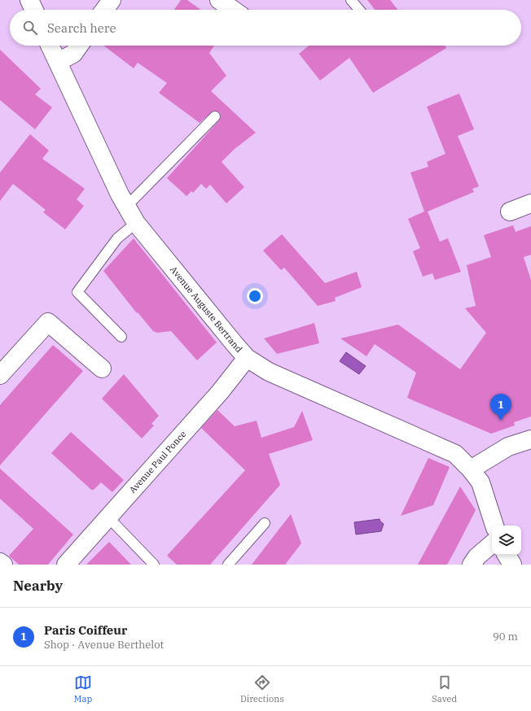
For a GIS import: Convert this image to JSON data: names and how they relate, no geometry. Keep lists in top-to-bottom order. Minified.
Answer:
{"streets":{"street":["Avenue Auguste Bertrand","Avenue Paul Ponce"]},"crossings":[["Avenue Auguste Bertrand","Avenue Paul Ponce"]],"page":{"search":"Search here","pins":"1","heading":"Nearby","list":[{"mark":"1","name":"Paris Coiffeur","note":"Shop · Avenue Berthelot","value":"90 m"}],"nav":["Map","Directions","Saved"]}}
